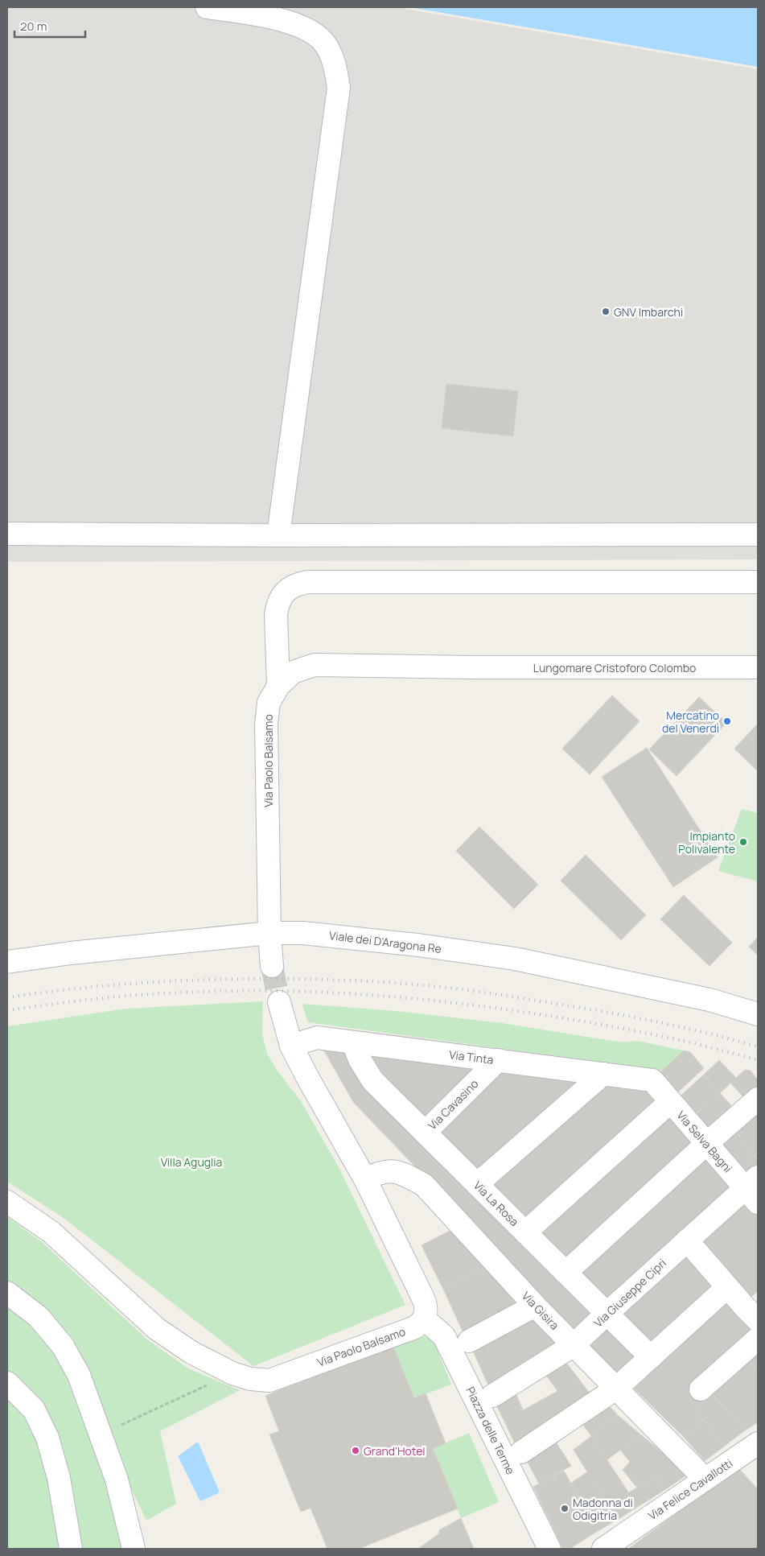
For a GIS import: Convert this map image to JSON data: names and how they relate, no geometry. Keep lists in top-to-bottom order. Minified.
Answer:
{"streets":{"street":["Lungomare Cristoforo Colombo","Via Paolo Balsamo","Viale dei D'Aragona Re","Via Tinta","Via Cavasino","Via Selva Bagni","Via La Rosa","Via Giuseppe Cipri","Via Gisira","Piazza delle Terme","Via Felice Cavallotti"]},"crossings":[["Lungomare Cristoforo Colombo","Via Paolo Balsamo"],["Via Paolo Balsamo","Viale dei D'Aragona Re"],["Via Paolo Balsamo","Piazza delle Terme"],["Via Tinta","Via Cavasino"],["Via Tinta","Via Selva Bagni"],["Via Tinta","Via La Rosa"],["Via Cavasino","Via La Rosa"],["Via Selva Bagni","Via Giuseppe Cipri"],["Via La Rosa","Via Giuseppe Cipri"],["Via Giuseppe Cipri","Via Gisira"],["Via Gisira","Via Felice Cavallotti"]],"parks":["Villa Aguglia"],"places":["GNV Imbarchi","Mercatino del Venerdì","Impianto Polivalente","Grand'Hotel","Madonna di Odigitria"],"scale_bar":"20 m"}
